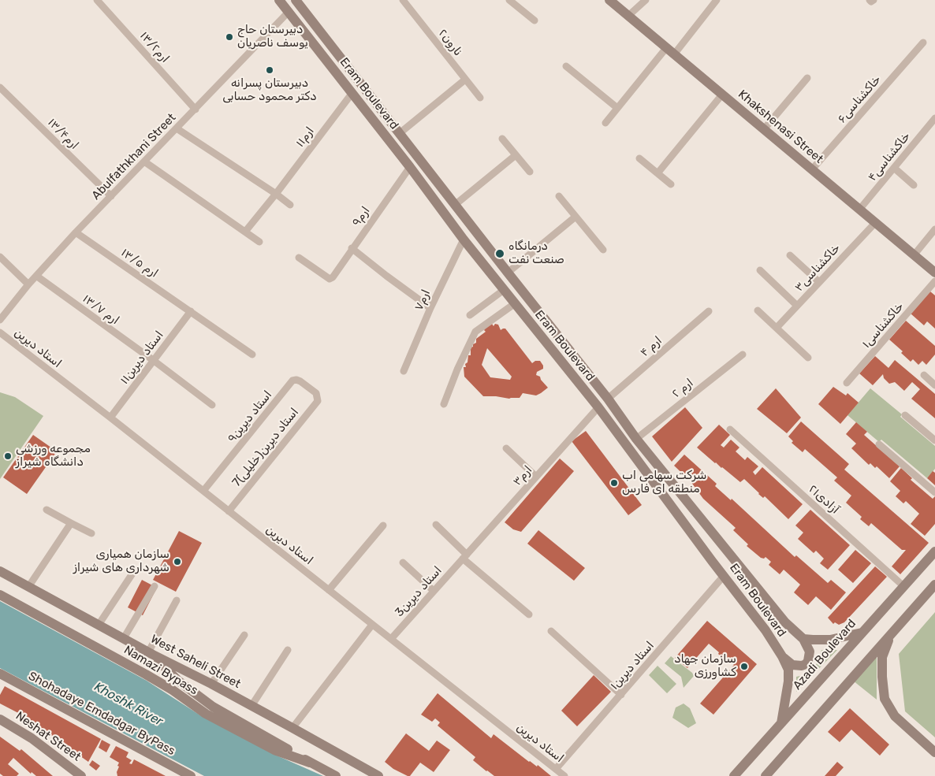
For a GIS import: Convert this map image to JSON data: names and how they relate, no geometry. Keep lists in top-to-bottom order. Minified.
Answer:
{"streets":{"main road":["Eram Boulevard","Khakshenasi Street","Azadi Boulevard","West Saheli Street","Namazi Bypass","Shohadaye Emdadgar ByPass","Neshat Street"],"street":["نارون۲","۱۳/۲ارم","خاکشناسی۶","۱۳/۴ارم","ارم۱۱","Abulfathkhani Street","خاکشناسی۴","ارم۹","۱۳/۵ ارم","خاکشناسی۳","ارم۷","۱۳/۷ ارم","خاکشناسی۱","ارم ۴","استاد دیرین","استاد دیرین۱۱","ارم ۲","استاد دیرین۹","7استاد دیرین(خلیلی)","ارم۳","آزادی۲۱","3استاد دیرین","استاد دیرین۱"]},"crossings":[["۱۳/۲ارم","Abulfathkhani Street"],["Eram Boulevard","ارم۱۱"],["Eram Boulevard","Abulfathkhani Street"],["Eram Boulevard","ارم۹"],["Eram Boulevard","ارم۷"],["Eram Boulevard","ارم ۴"],["Eram Boulevard","ارم ۲"],["Eram Boulevard","ارم۳"],["Eram Boulevard","Azadi Boulevard"],["Eram Boulevard","استاد دیرین۱"],["خاکشناسی۶","Khakshenasi Street"],["Khakshenasi Street","خاکشناسی۴"],["Khakshenasi Street","خاکشناسی۳"],["۱۳/۴ارم","Abulfathkhani Street"],["Abulfathkhani Street","۱۳/۵ ارم"],["Abulfathkhani Street","۱۳/۷ ارم"],["۱۳/۵ ارم","استاد دیرین۱۱"],["۱۳/۷ ارم","استاد دیرین۱۱"],["استاد دیرین","استاد دیرین۱۱"],["استاد دیرین","استاد دیرین۹"],["استاد دیرین","7استاد دیرین(خلیلی)"],["استاد دیرین","3استاد دیرین"],["استاد دیرین","استاد دیرین۱"],["استاد دیرین۹","7استاد دیرین(خلیلی)"],["ارم۳","3استاد دیرین"],["آزادی۲۱","Azadi Boulevard"]],"water":["Khoshk River"],"places":["دبیرستان حاج یوسف ناصریان","دبیرستان پسرانه دکتر محمود حسابی","درمانگاه صنعت نفت","مجموعه ورزشی دانشگاه شیراز","شرکت سهامی اب منطقه ای فارس","سازمان همیاری شهرداری های شیراز","سازمان جهاد کشاورزی"]}
